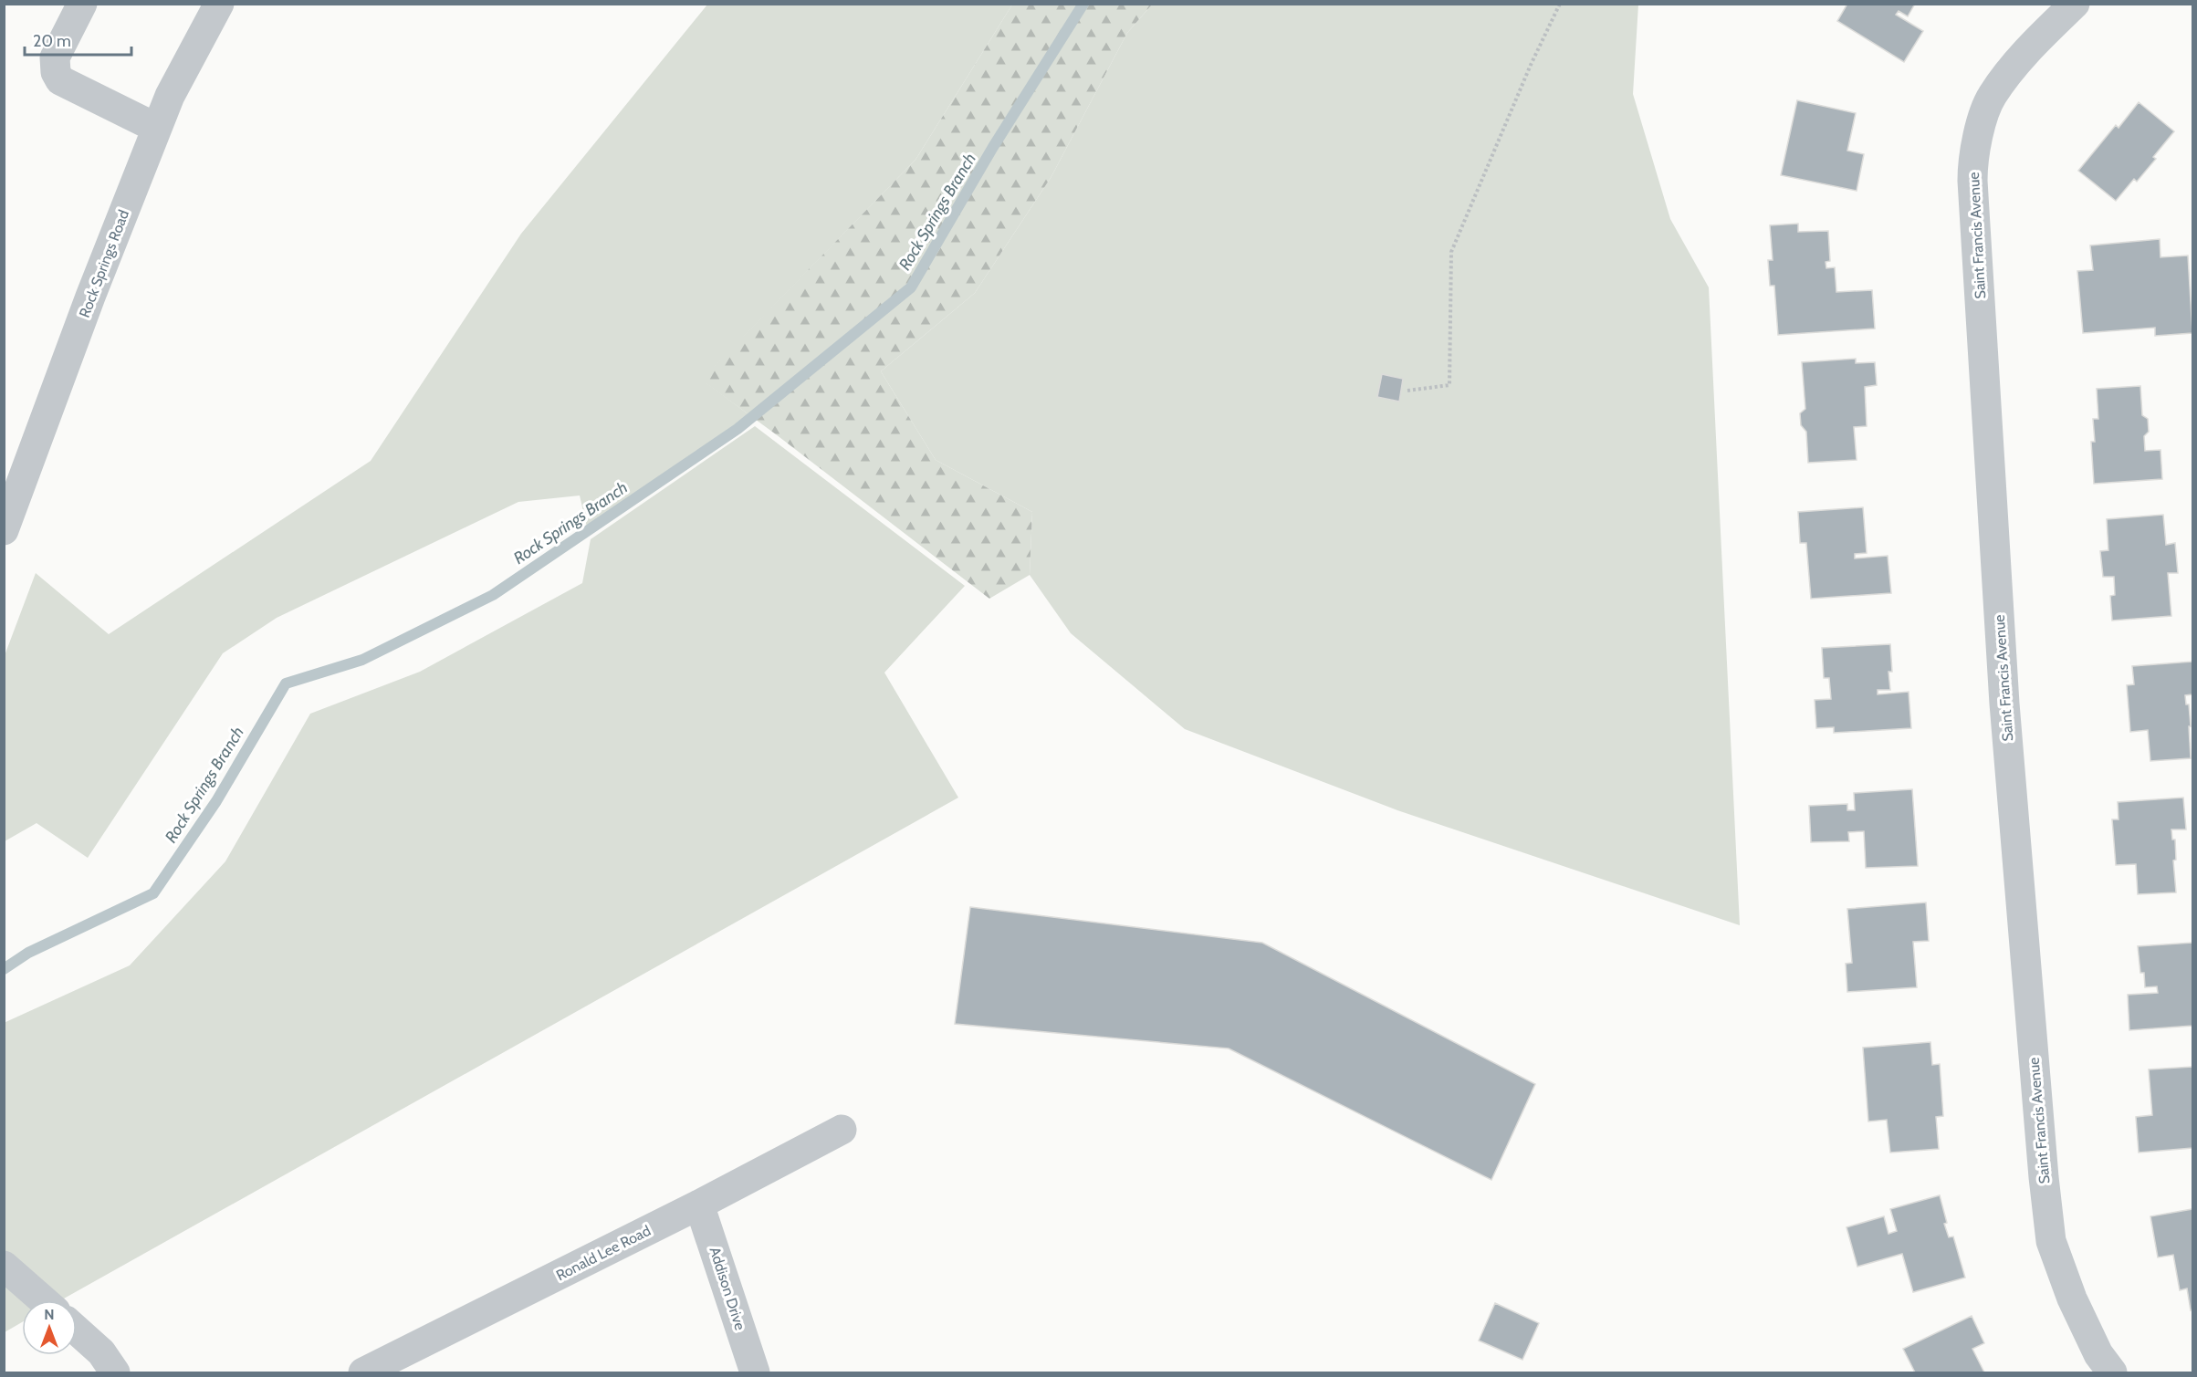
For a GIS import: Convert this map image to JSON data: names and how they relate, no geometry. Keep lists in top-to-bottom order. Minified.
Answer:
{"streets":{"street":["Saint Francis Avenue","Rock Springs Road","Ronald Lee Road","Addison Drive"]},"crossings":[["Ronald Lee Road","Addison Drive"]],"water":["Rock Springs Branch"],"scale_bar":"20 m","north":"top"}
